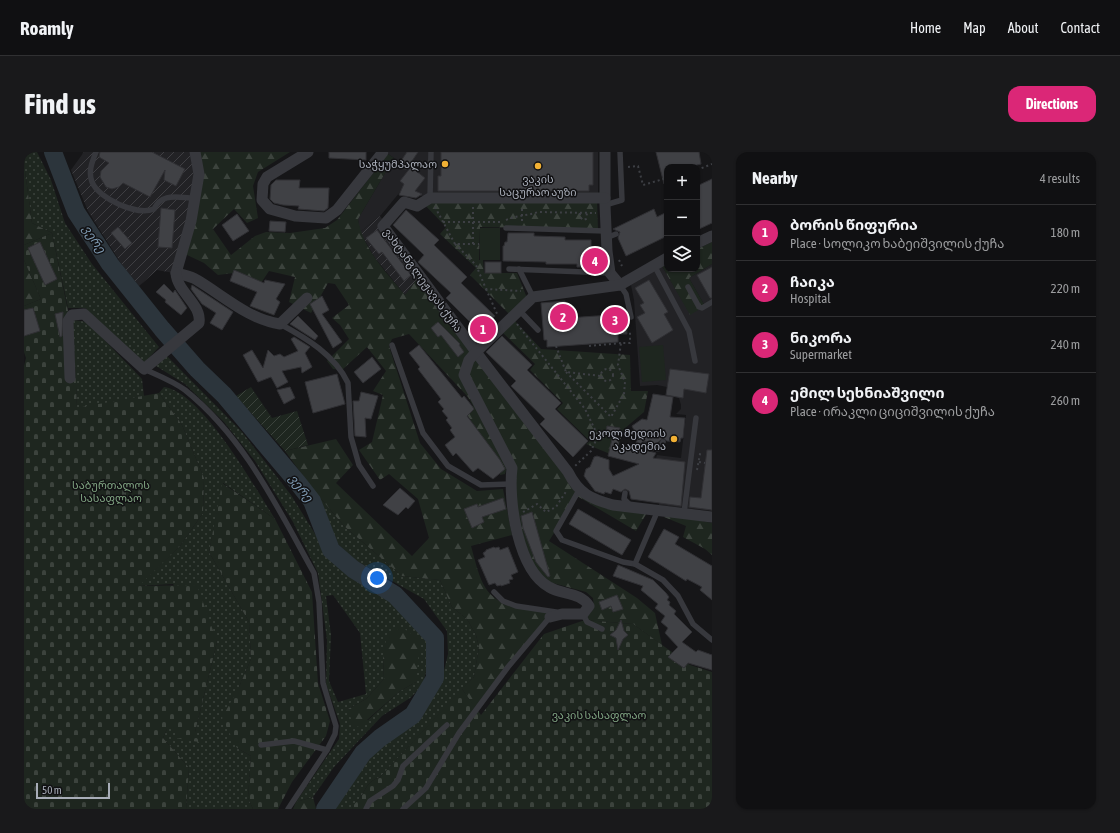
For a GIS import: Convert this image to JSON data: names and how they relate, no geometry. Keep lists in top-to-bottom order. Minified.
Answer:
{"streets":{"street":["ვახტანგ ლეჟავას ქუჩა"]},"water":["ვერე"],"parks":["საბურთალოს სასაფლაო","ვაკის სასაფლაო"],"places":["საჭყუმპალაო","ვაკის საცურაო აუზი","ეკოლ მედიის აკადემია"],"scale_bar":"50 m","page":{"header":"Roamly","nav":["Home","Map","About","Contact"],"buttons":"Directions","title":"Find us","heading":["Nearby","4 results"],"map_buttons":["+","−"],"list":[{"mark":"1","name":"ბორის წიფურია","note":"Place · სოლიკო ხაბეიშვილის ქუჩა","value":"180 m"},{"mark":"2","name":"ჩაიკა","note":"Hospital","value":"220 m"},{"mark":"3","name":"ნიკორა","note":"Supermarket","value":"240 m"},{"mark":"4","name":"ემილ სეხნიაშვილი","note":"Place · ირაკლი ციციშვილის ქუჩა","value":"260 m"}],"pins":["4","2","3","1"],"scale":"50 m"}}
